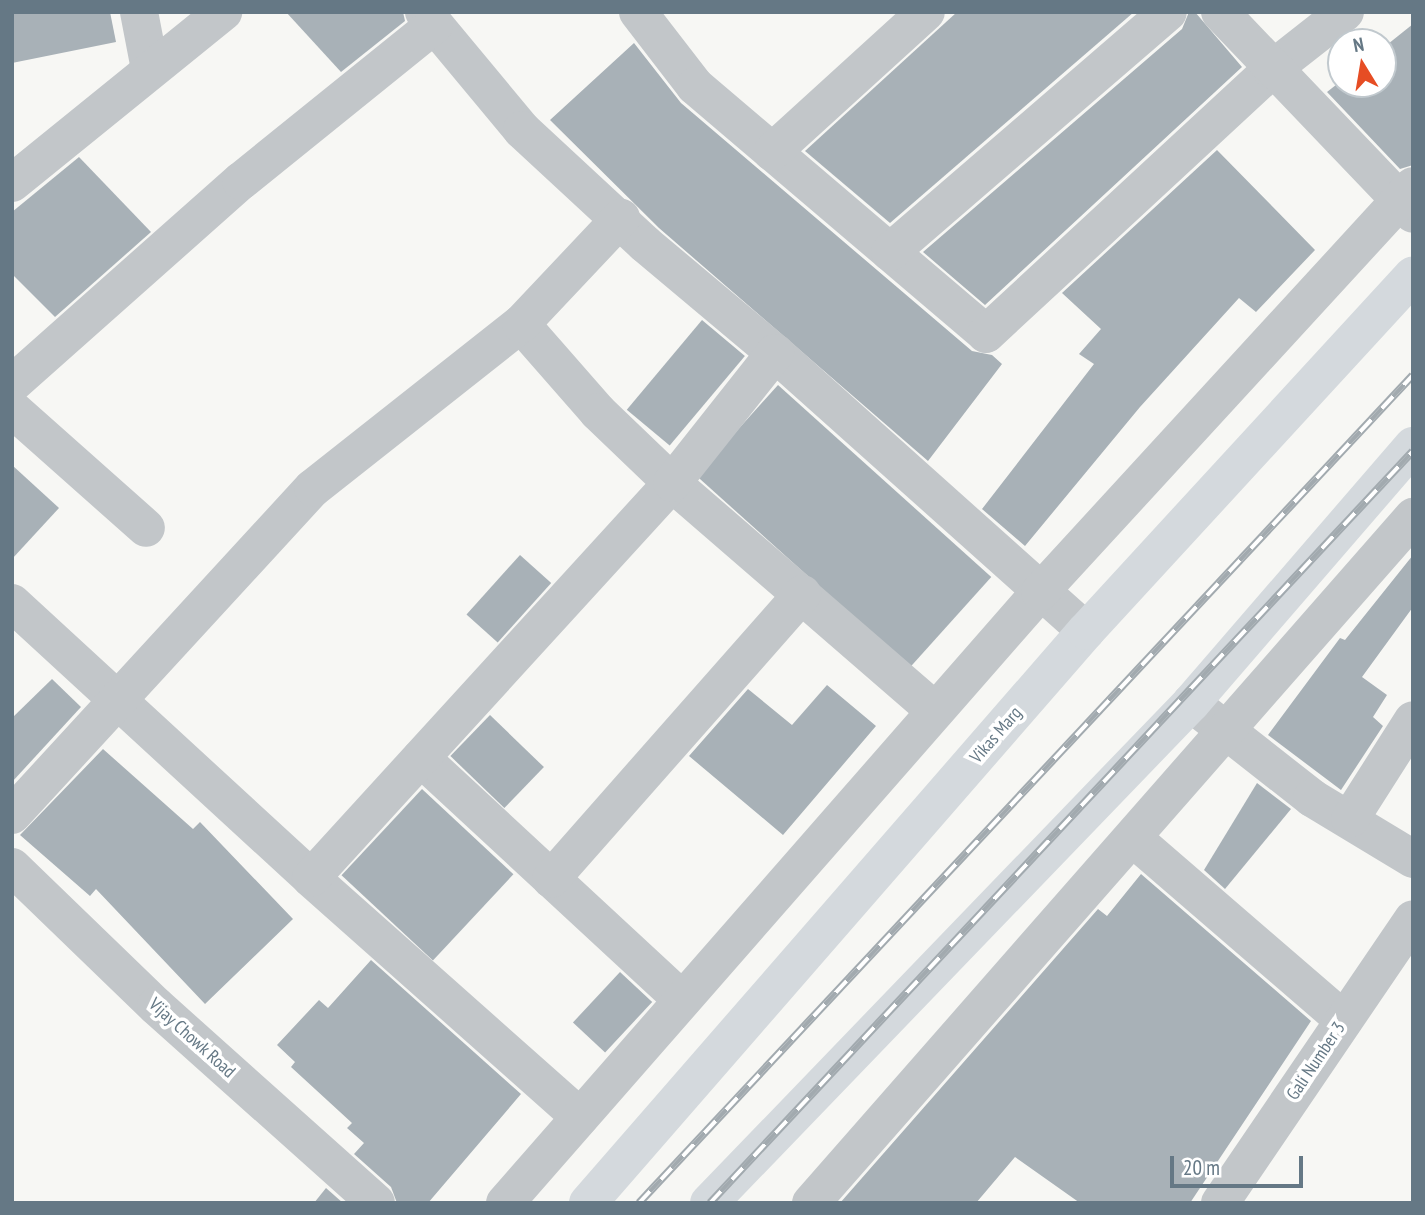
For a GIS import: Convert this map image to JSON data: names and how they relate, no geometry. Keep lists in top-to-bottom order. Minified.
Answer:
{"streets":{"main road":["Vikas Marg"],"street":["Vijay Chowk Road","Gali Number 3"]},"scale_bar":"20 m","north":"top"}
